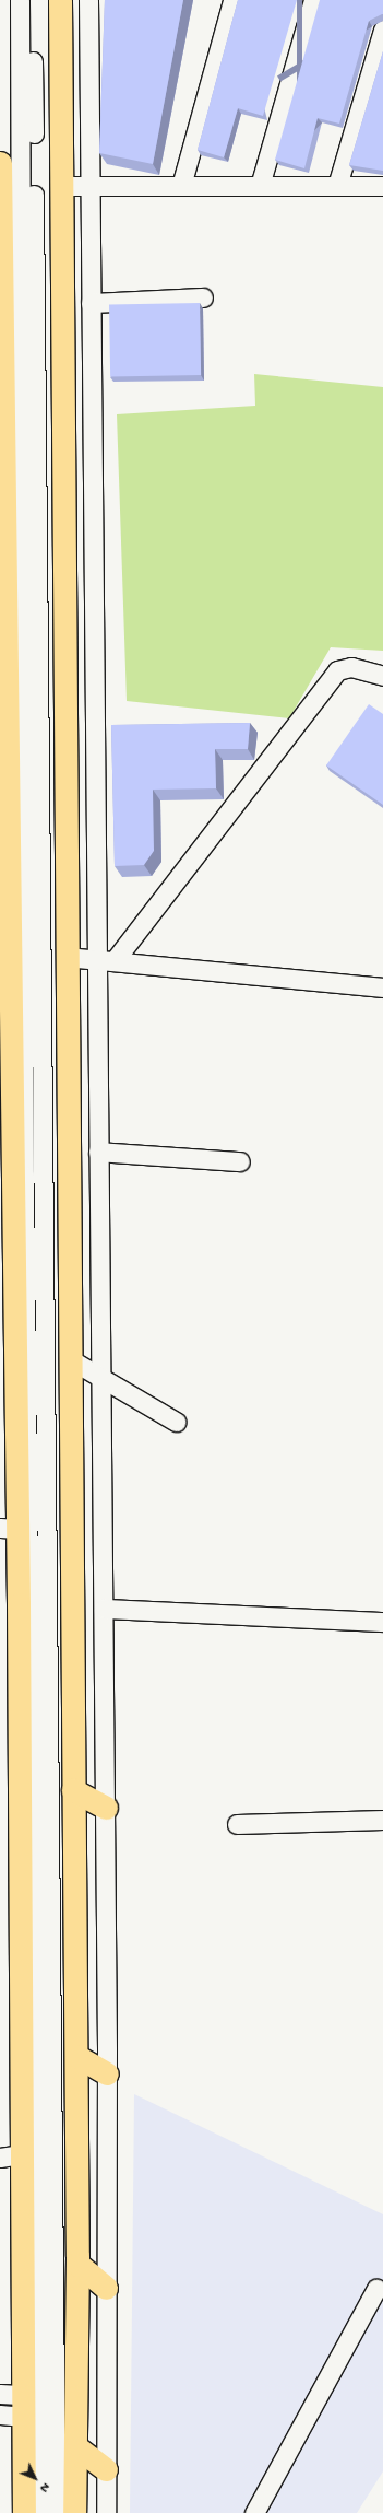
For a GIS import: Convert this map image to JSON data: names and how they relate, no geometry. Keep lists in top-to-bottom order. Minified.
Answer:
{"north":"bottom right"}
